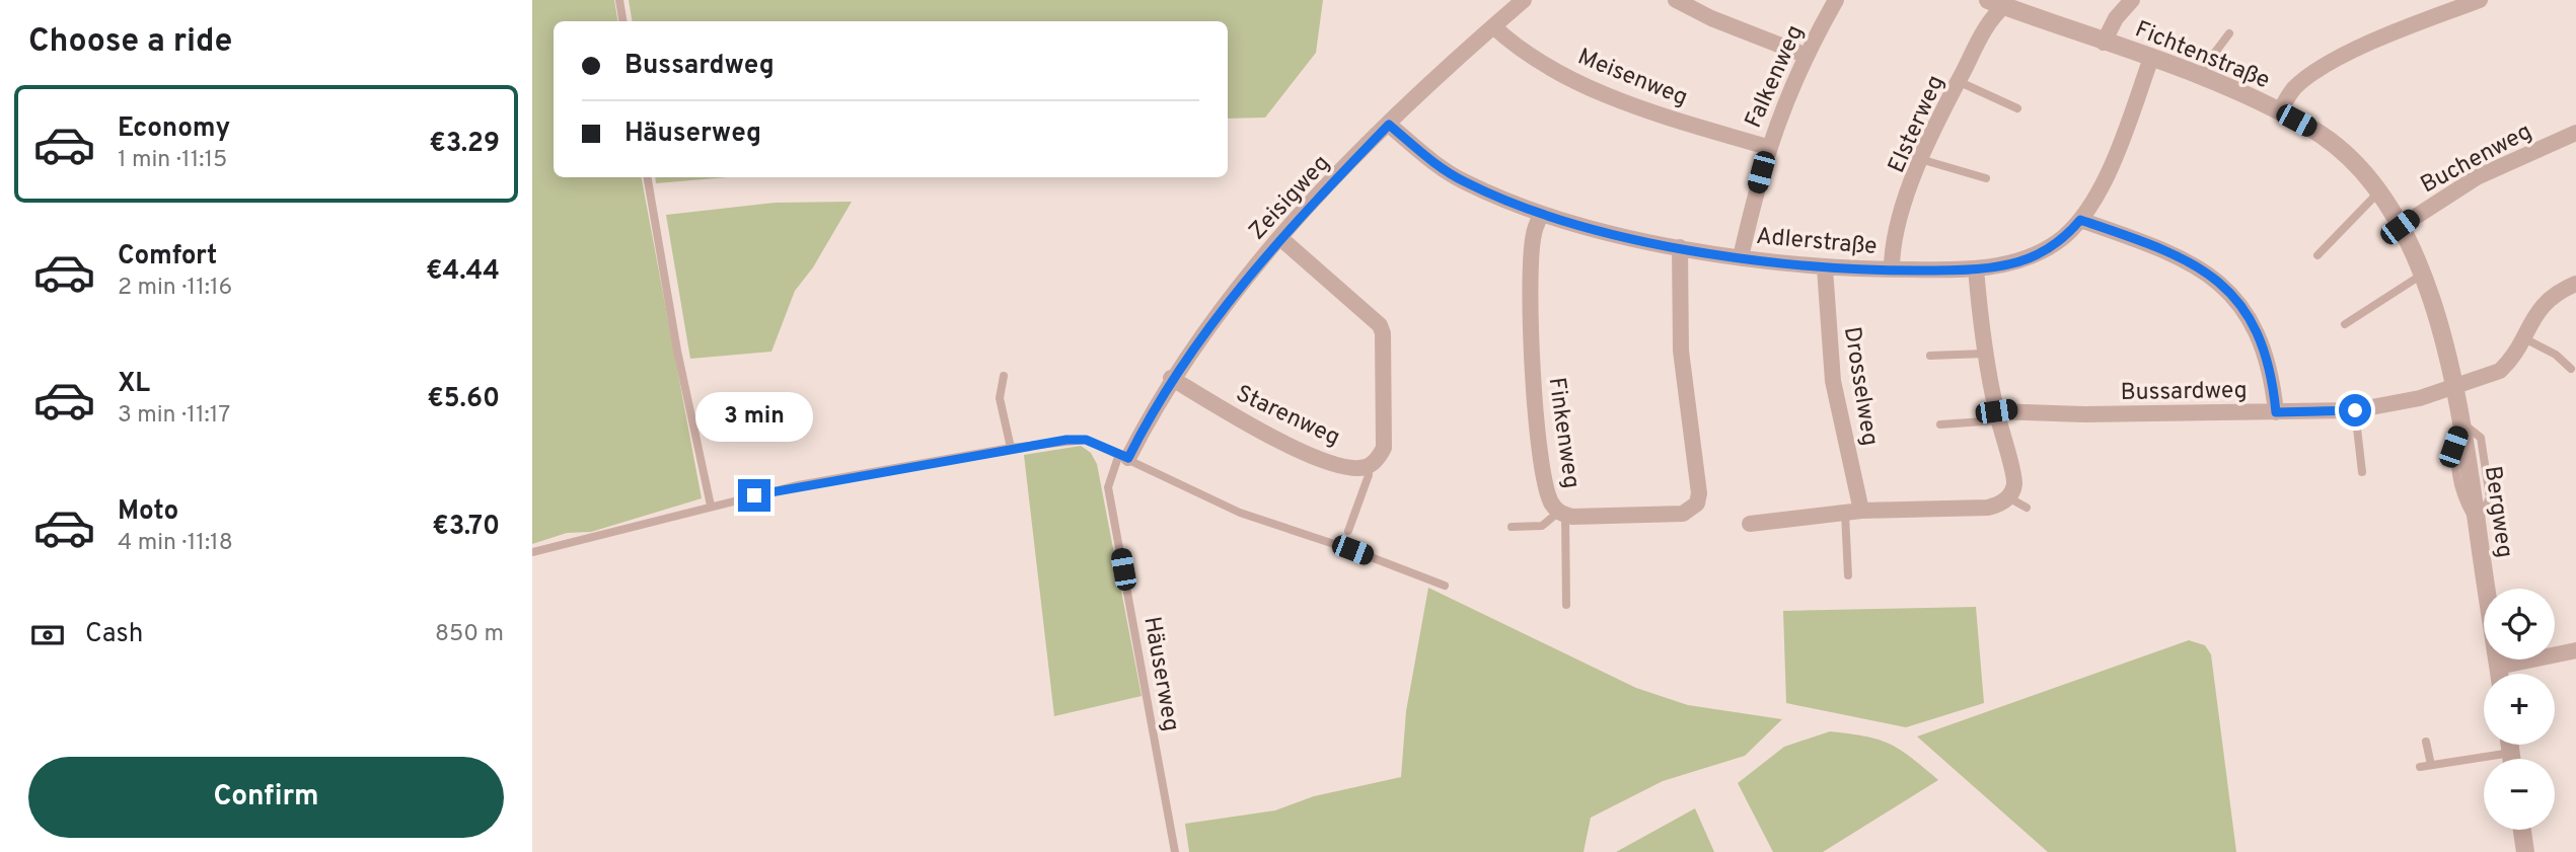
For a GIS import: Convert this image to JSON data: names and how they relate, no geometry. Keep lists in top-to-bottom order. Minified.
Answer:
{"streets":{"street":["Fichtenstraße","Meisenweg","Falkenweg","Elsterweg","Buchenweg","Zeisigweg","Adlerstraße","Drosselweg","Bussardweg","Starenweg","Finkenweg","Bergweg"],"lane":["Häuserweg"]},"crossings":[["Fichtenstraße","Elsterweg"],["Fichtenstraße","Buchenweg"],["Fichtenstraße","Adlerstraße"],["Fichtenstraße","Bussardweg"],["Fichtenstraße","Bergweg"],["Meisenweg","Falkenweg"],["Meisenweg","Zeisigweg"],["Falkenweg","Adlerstraße"],["Elsterweg","Adlerstraße"],["Zeisigweg","Adlerstraße"],["Zeisigweg","Starenweg"],["Zeisigweg","Häuserweg"],["Adlerstraße","Drosselweg"],["Adlerstraße","Finkenweg"],["Bussardweg","Bergweg"]],"page":{"heading":"Choose a ride","banner":["Bussardweg","Häuserweg"],"list":[{"name":"Economy","note":"1 min · 11:15","value":"€3.29"},{"name":"Comfort","note":"2 min · 11:16","value":"€4.44"},{"name":"XL","note":"3 min · 11:17","value":"€5.60"},{"name":"Moto","note":"4 min · 11:18","value":"€3.70"}],"bubble":"3 min","map_buttons":["+","−"],"pay":["Cash","850 m"],"buttons":"Confirm"}}
